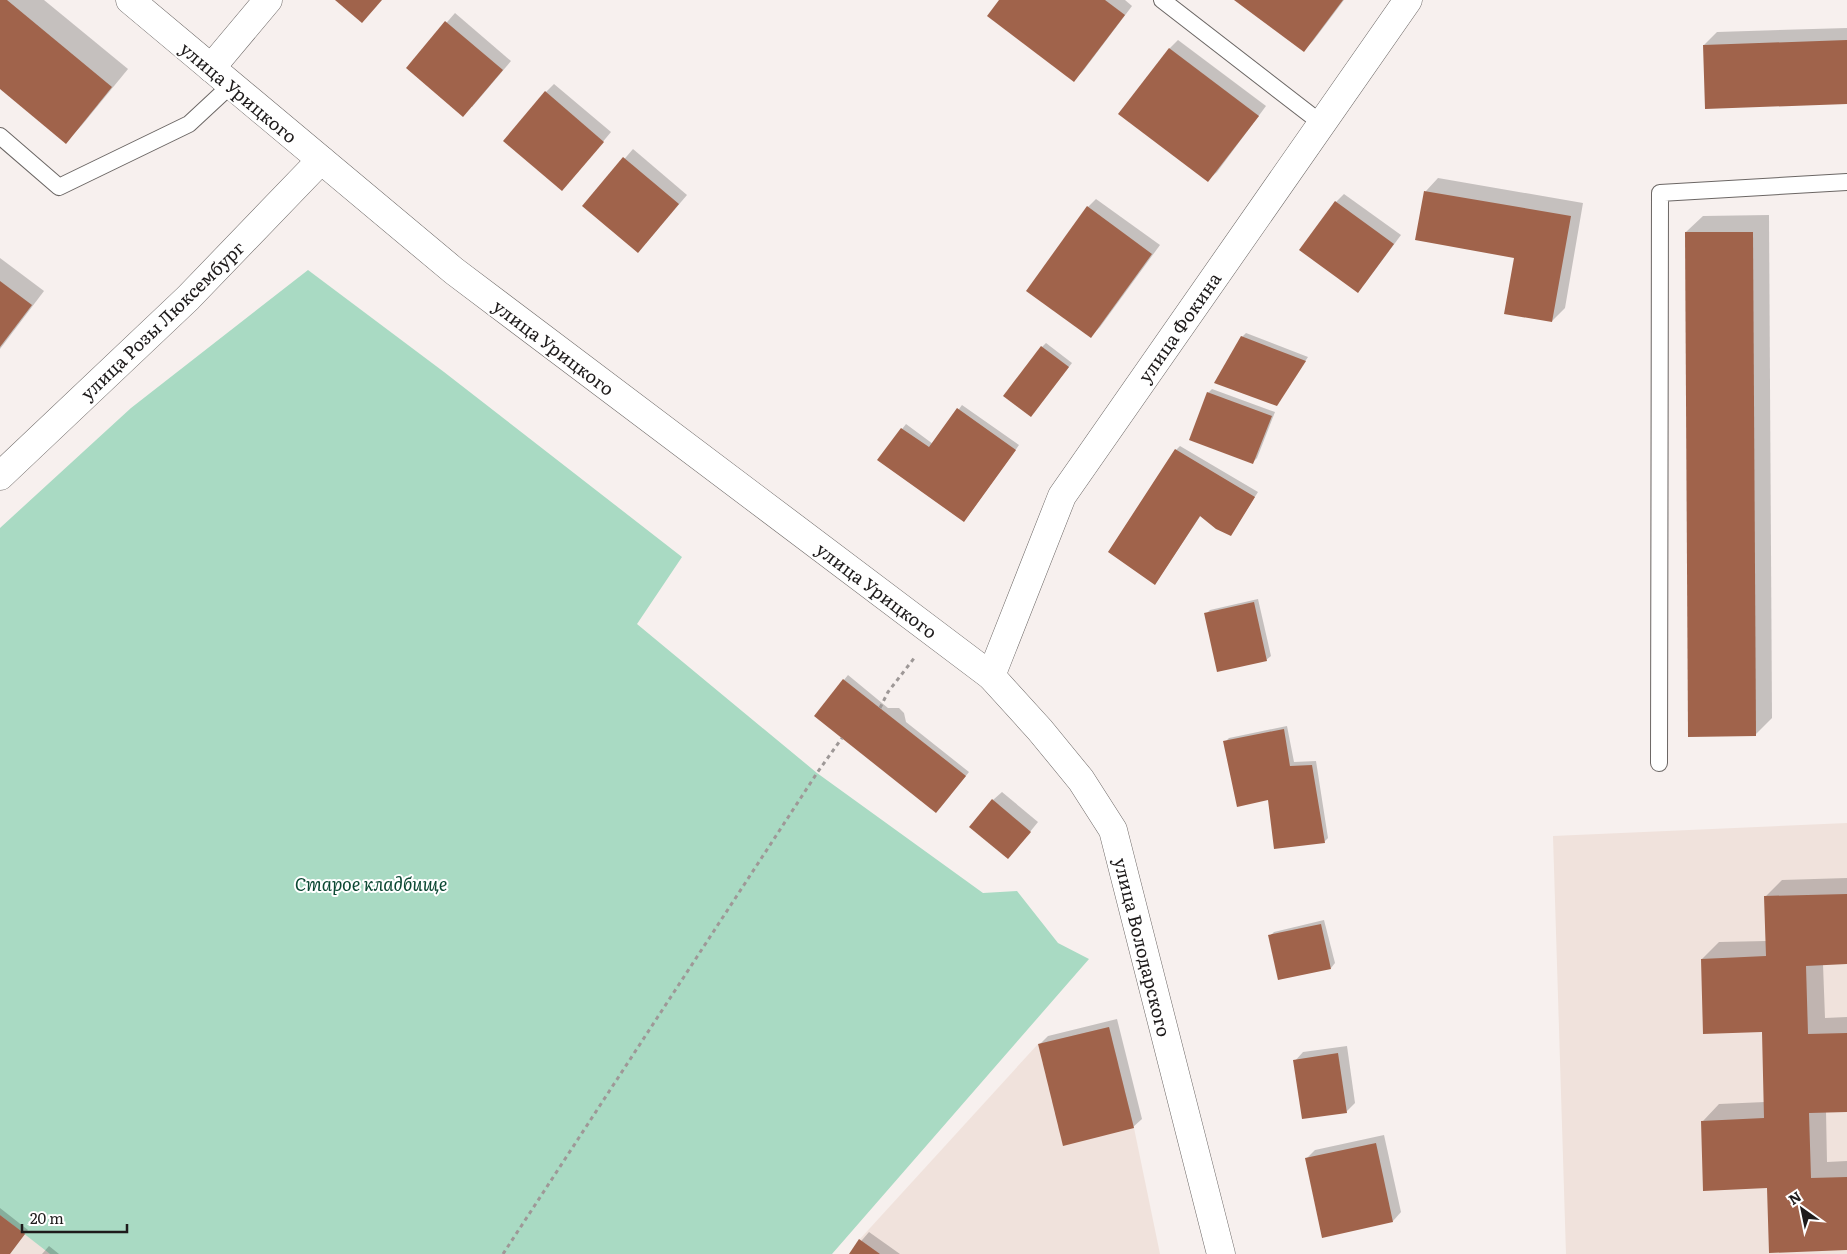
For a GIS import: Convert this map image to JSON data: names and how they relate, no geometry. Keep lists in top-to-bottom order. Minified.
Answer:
{"streets":{"street":["улица Урицкого","улица Розы Люксембург","улица Фокина","улица Володарского"]},"crossings":[["улица Урицкого","улица Розы Люксембург"],["улица Урицкого","улица Фокина"],["улица Урицкого","улица Володарского"],["улица Фокина","улица Володарского"]],"parks":["Старое кладбище"],"scale_bar":"20 m","north":"top left"}
